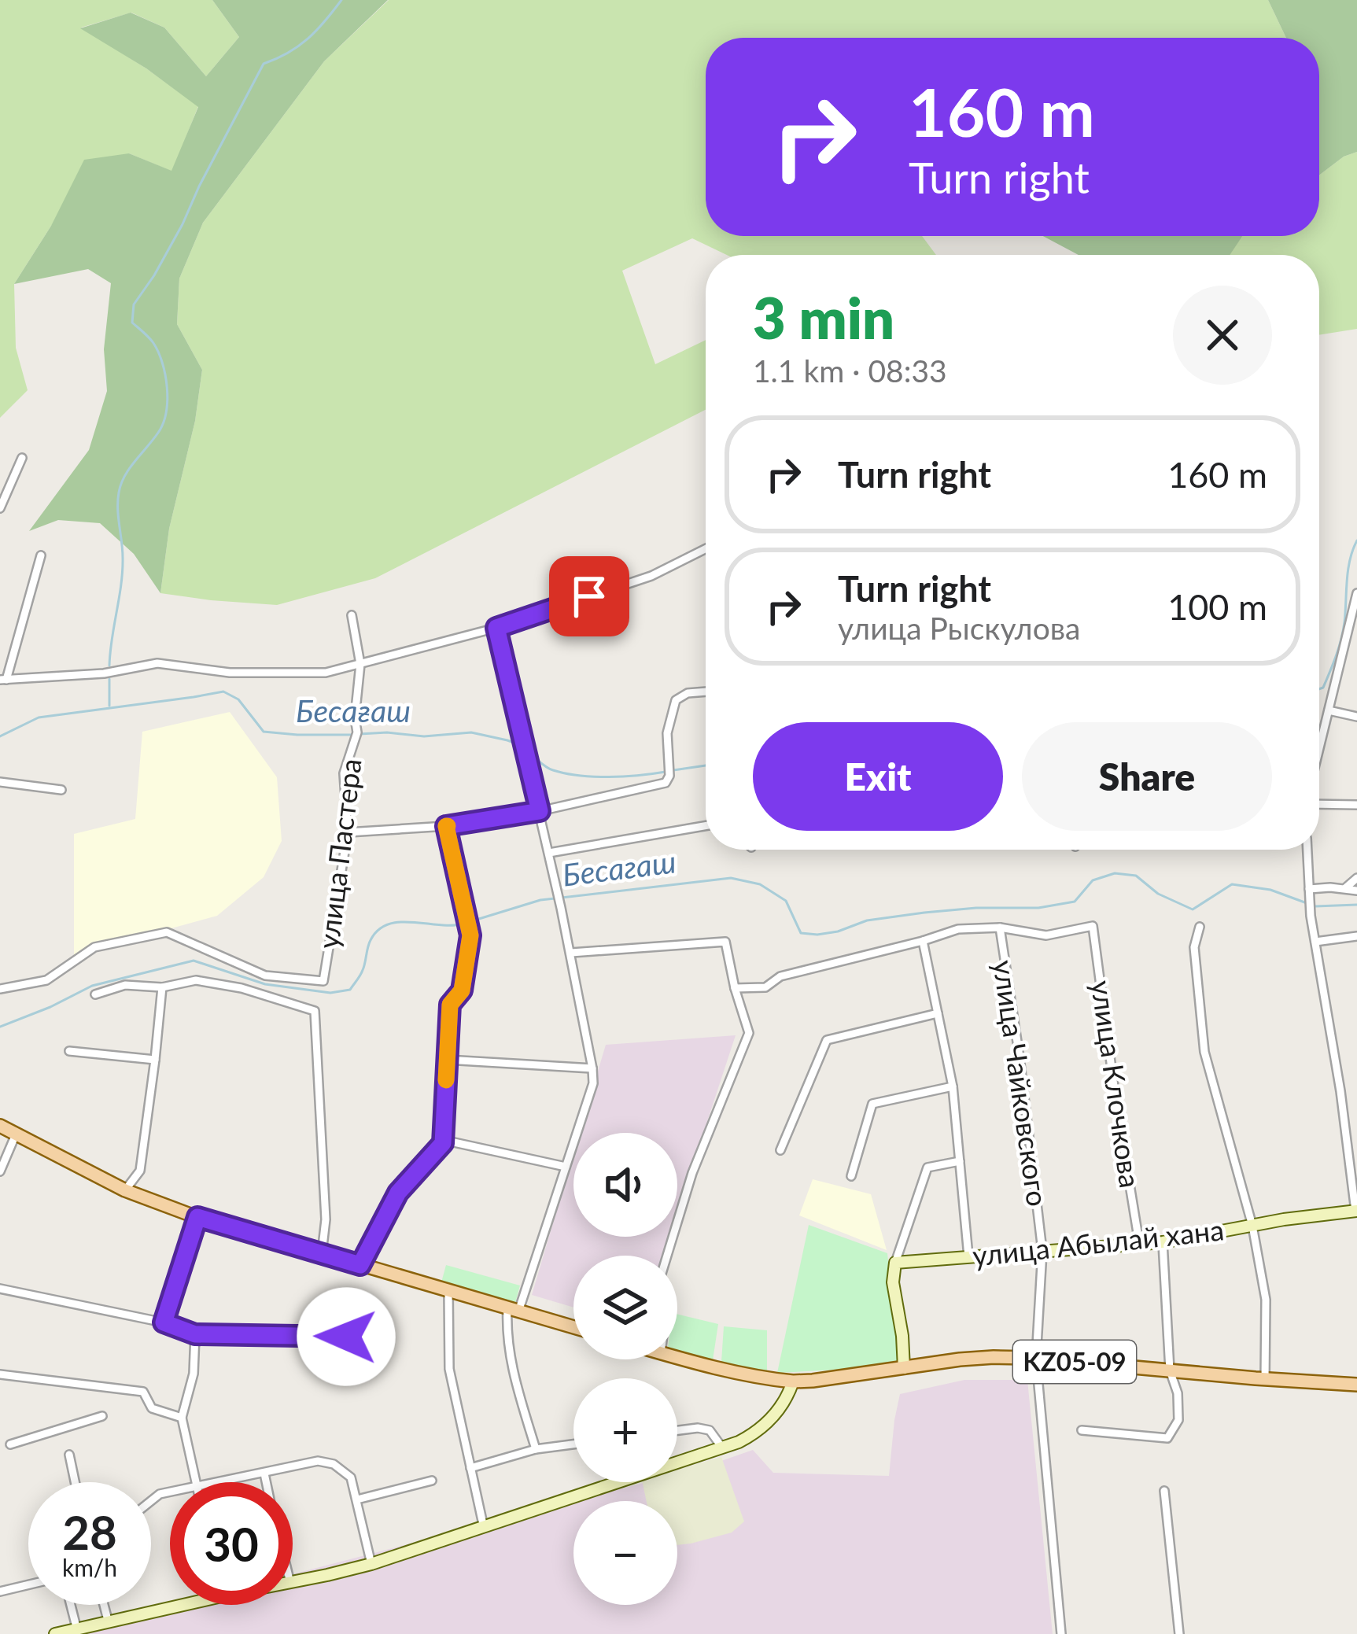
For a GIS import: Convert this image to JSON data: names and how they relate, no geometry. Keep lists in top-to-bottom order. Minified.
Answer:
{"streets":{"main road":["улица Абылай хана","KZ05-09"],"street":["улица Пастера","улица Чайковского","улица Клочкова"]},"crossings":[["улица Чайковского","улица Клочкова"],["улица Чайковского","улица Абылай хана"],["улица Чайковского","KZ05-09"],["улица Клочкова","улица Абылай хана"]],"water":["Бесағаш","Бесагаш"],"page":{"turn":["160 m","Turn right"],"heading":["3 min","1.1 km · 08:33"],"list":[{"name":"Turn right","value":"160 m"},{"name":"Turn right","note":"улица Рыскулова","value":"100 m"}],"buttons":["Exit","Share"],"map_buttons":["+","−"],"speed":"28 km/h","limit":"30"}}
